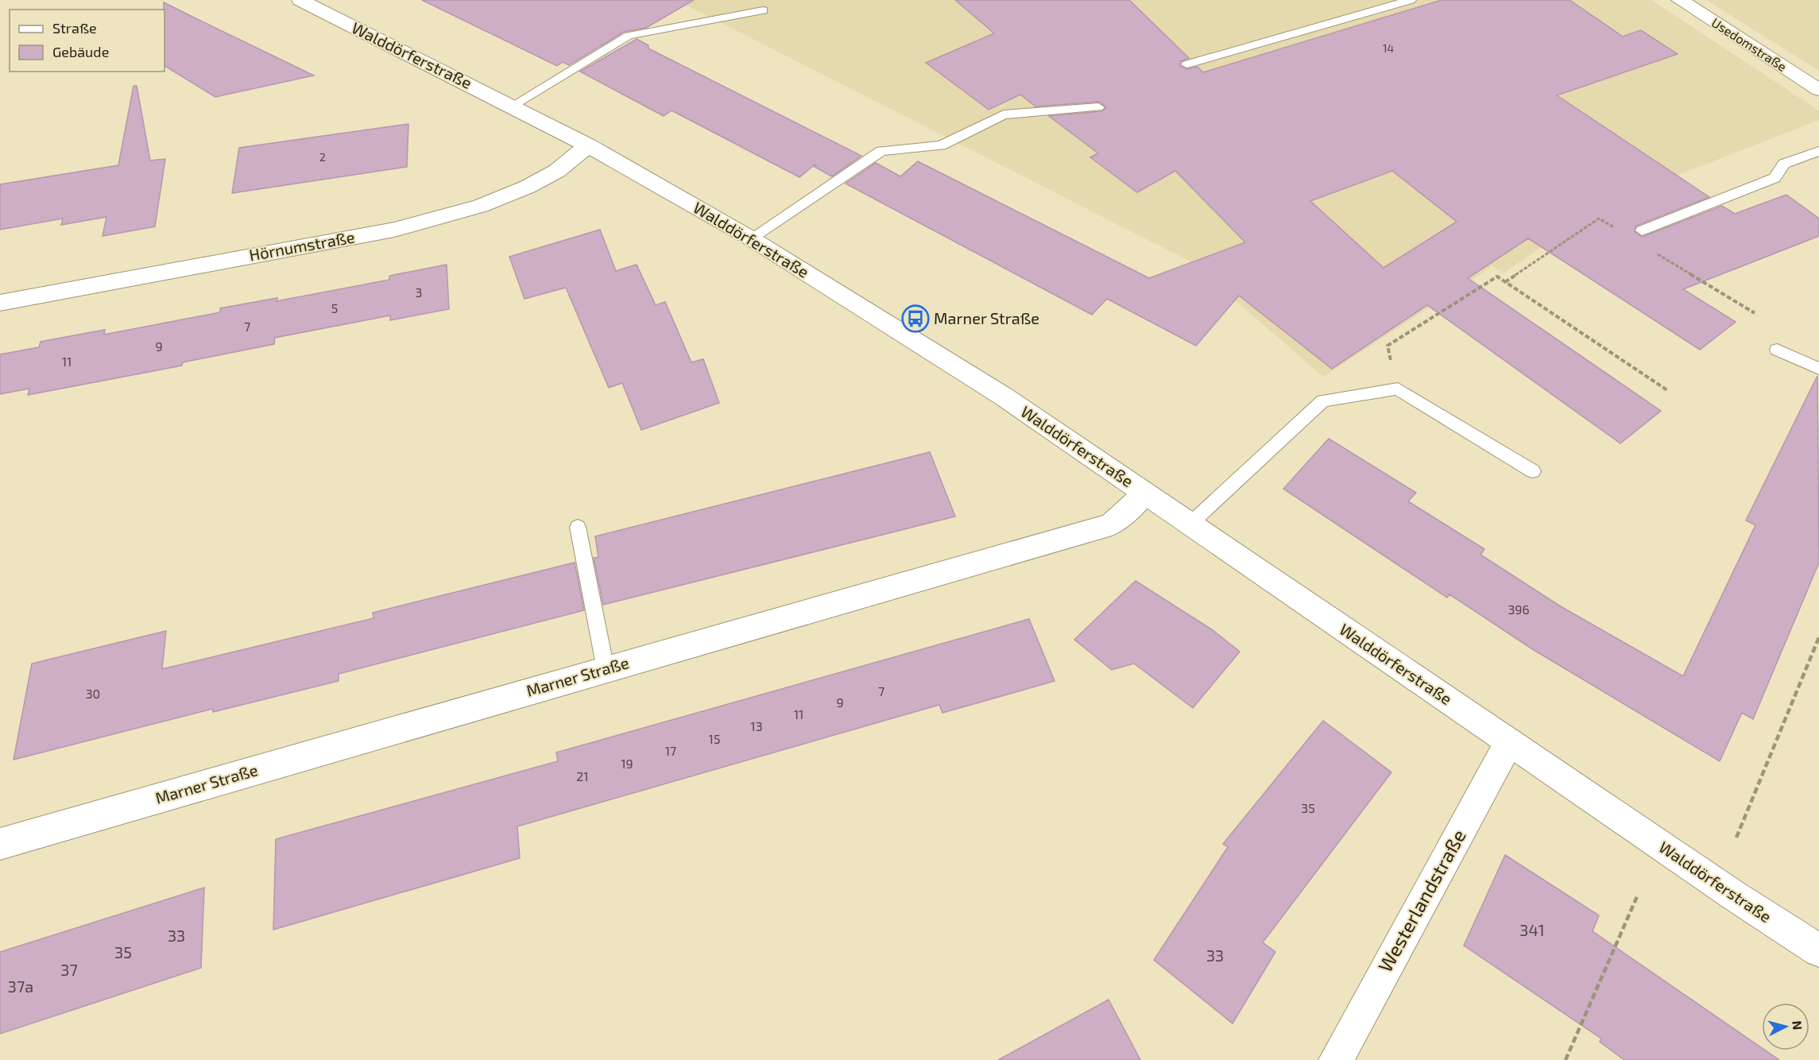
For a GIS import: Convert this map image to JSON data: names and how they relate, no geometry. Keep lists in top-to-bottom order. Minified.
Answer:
{"streets":{"street":["Usedomstraße","Walddörferstraße","Hörnumstraße","Marner Straße","Westerlandstraße"]},"crossings":[["Walddörferstraße","Hörnumstraße"],["Walddörferstraße","Marner Straße"],["Walddörferstraße","Westerlandstraße"]],"places":{"bus stop":["Marner Straße"]},"house_numbers":["14","2","3","5","7","9","11","396","7","30","9","11","13","15","17","19","21","35","341","33","35","33","37","37a"],"legend":["Straße","Gebäude"],"north":"right"}
